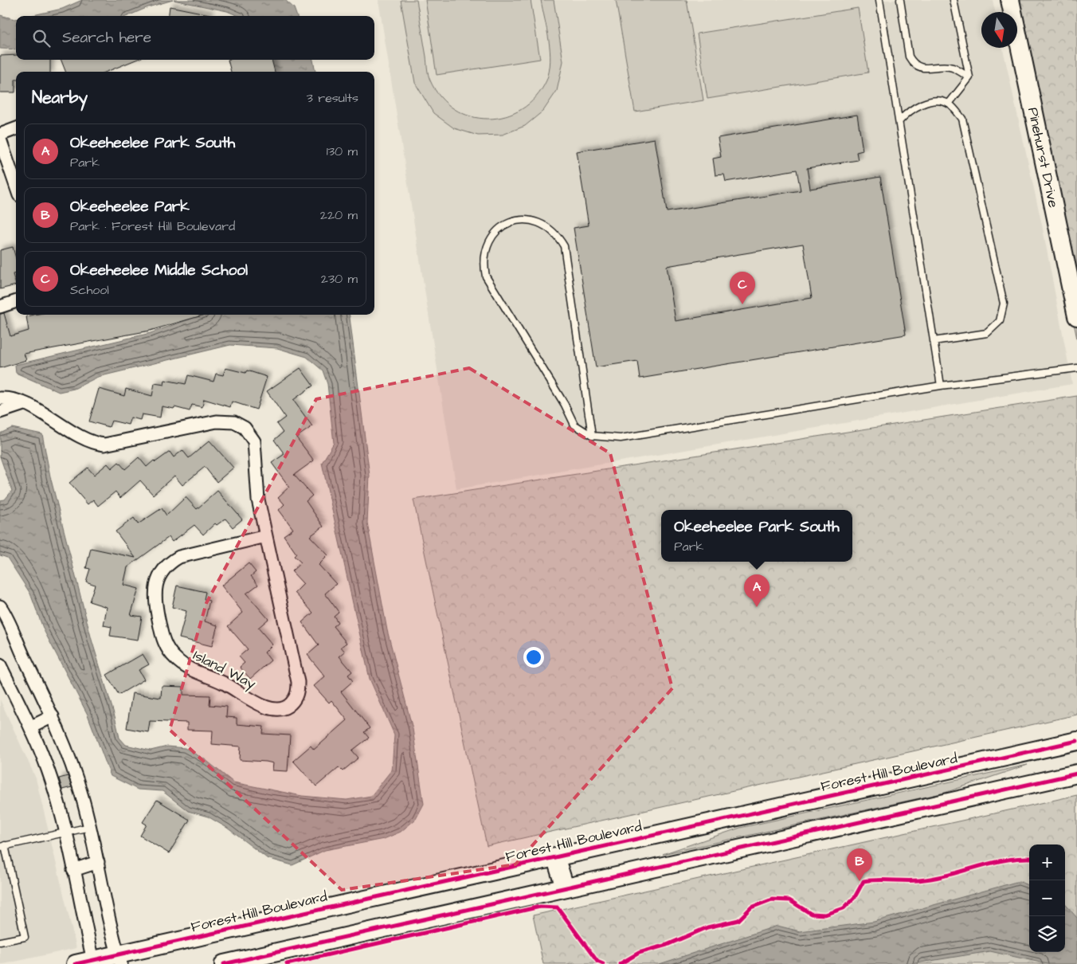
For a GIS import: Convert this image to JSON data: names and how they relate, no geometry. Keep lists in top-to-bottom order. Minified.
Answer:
{"streets":{"main road":["Pinehurst Drive","Forest Hill Boulevard"],"street":["Island Way"]},"north":"bottom","page":{"search":"Search here","heading":["Nearby","3 results"],"list":[{"mark":"A","name":"Okeeheelee Park South","note":"Park","value":"130 m"},{"mark":"B","name":"Okeeheelee Park","note":"Park · Forest Hill Boulevard","value":"220 m"},{"mark":"C","name":"Okeeheelee Middle School","note":"School","value":"230 m"}],"pins":["C","A","B"],"popup":["Okeeheelee Park South","Park"],"map_buttons":["+","−"]}}
